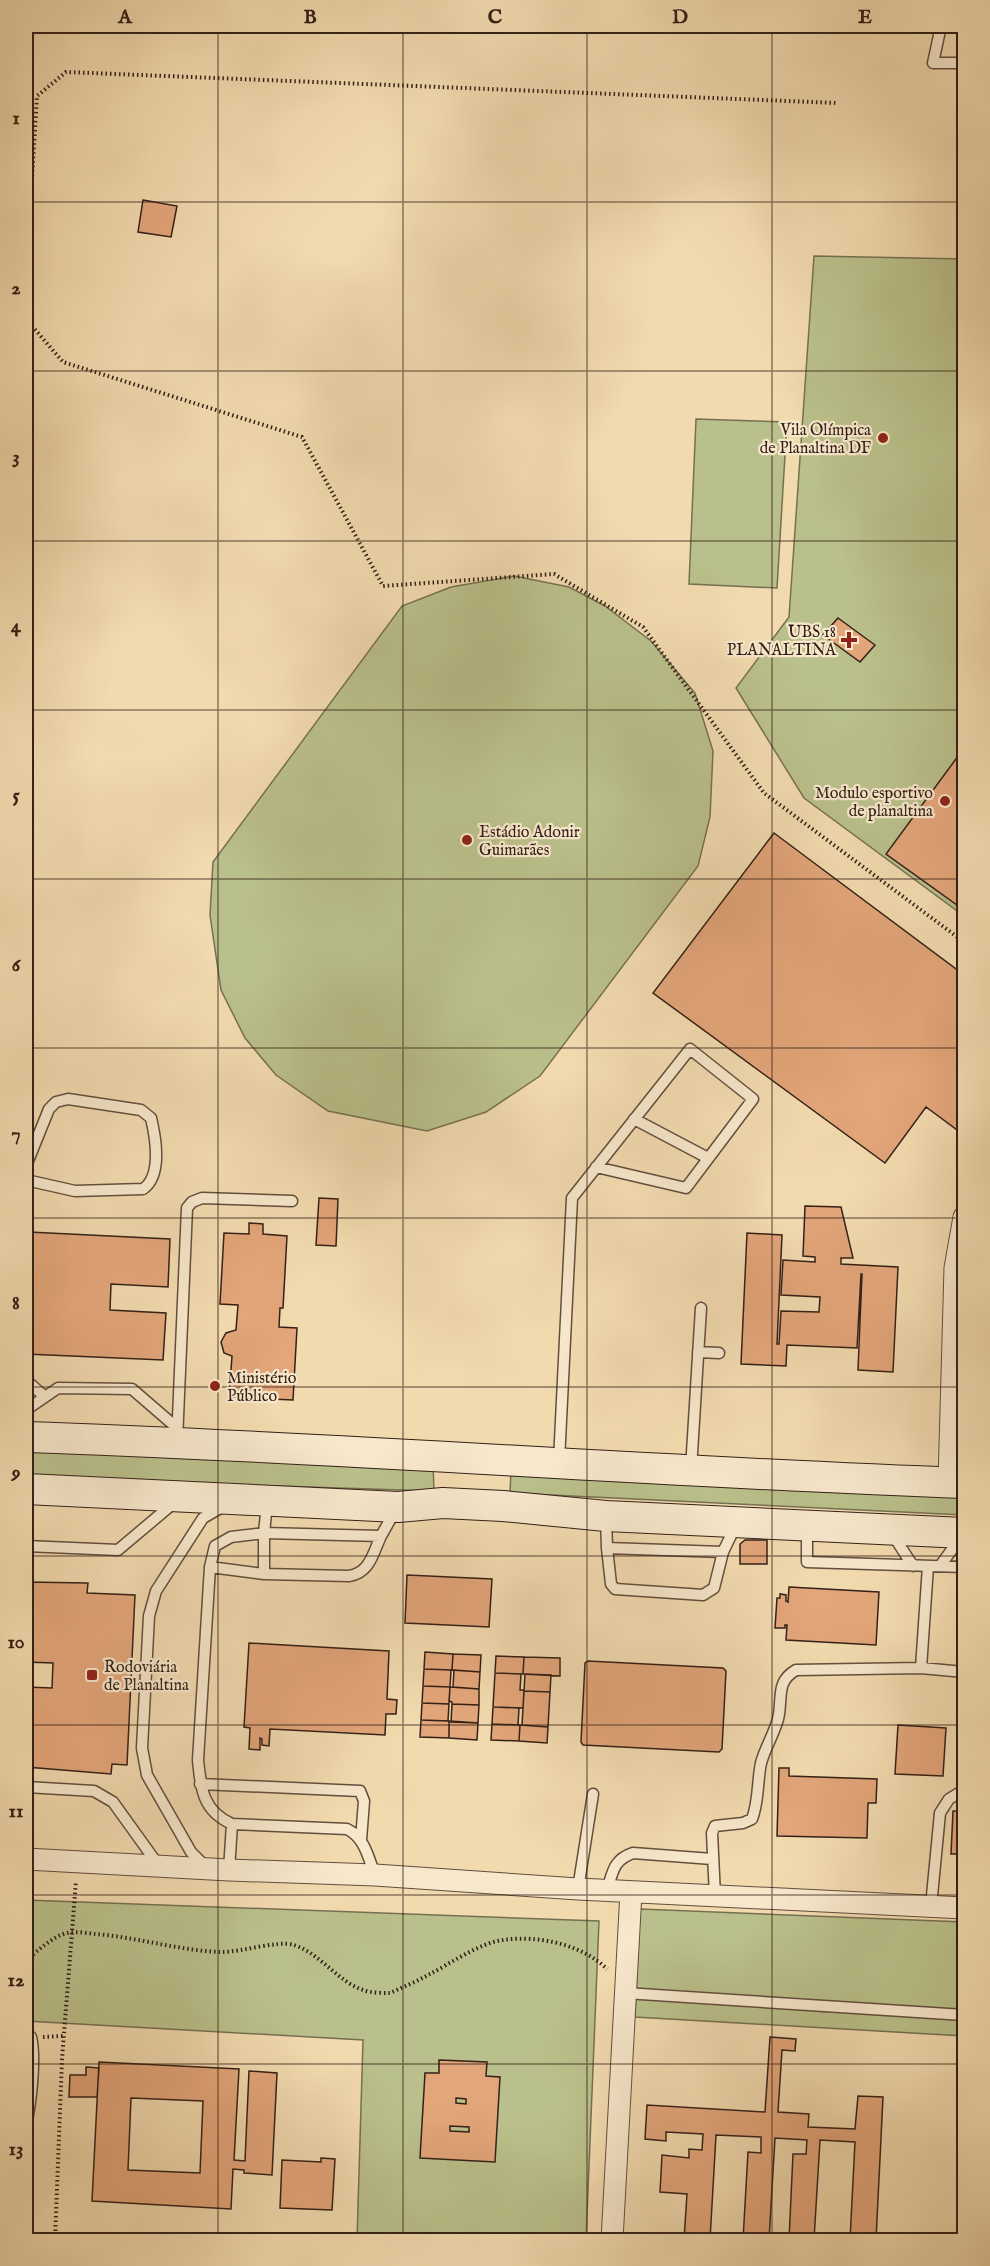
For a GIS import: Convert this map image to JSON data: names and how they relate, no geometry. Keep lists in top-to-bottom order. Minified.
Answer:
{"places":{"other":["Vila Olímpica de Planaltina DF","Modulo esportivo de planaltina","Estádio Adonir Guimarães","Ministério Público"],"health":["UBS 18 PLANALTINA"],"transit":["Rodoviária de Planaltina"]},"grid":{"columns":["A","B","C","D","E"],"rows":["1","2","3","4","5","6","7","8","9","10","11","12","13"]}}
